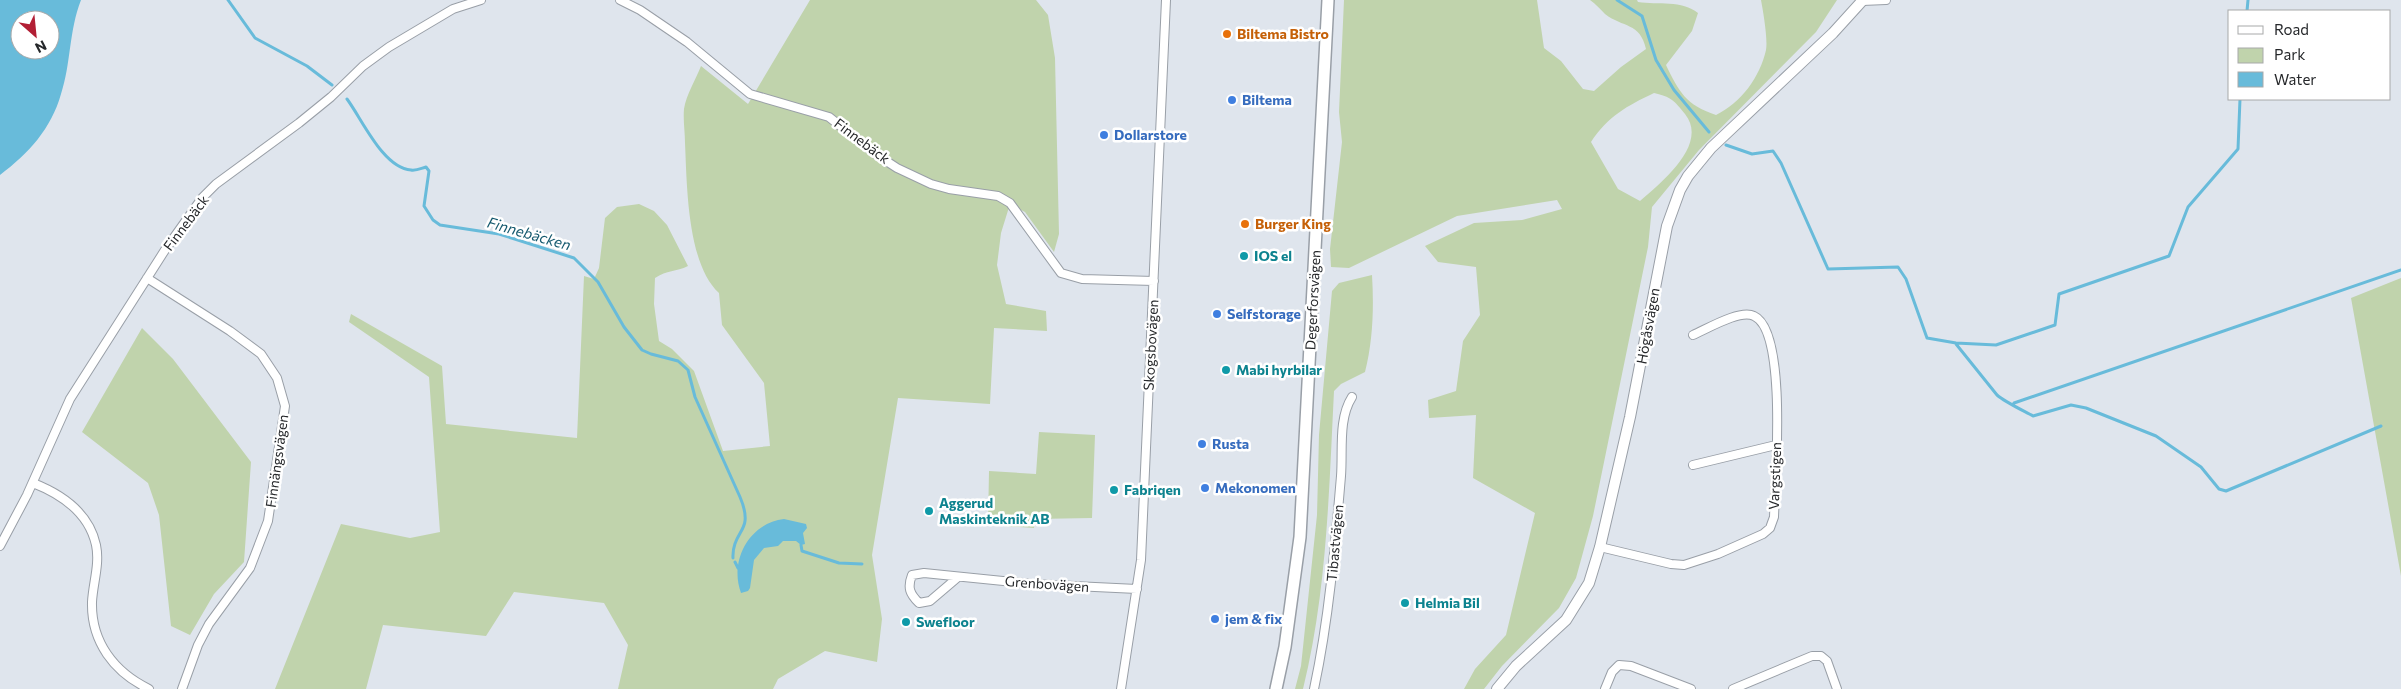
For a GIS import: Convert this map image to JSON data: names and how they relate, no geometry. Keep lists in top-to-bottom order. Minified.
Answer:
{"streets":{"main road":["Degerforsvägen"],"street":["Finnebäck","Högåsvägen","Skogsbovägen","Finnängsvägen","Vargstigen","Tibastvägen","Grenbovägen"]},"crossings":[["Finnebäck","Skogsbovägen"],["Finnebäck","Finnängsvägen"],["Högåsvägen","Vargstigen"],["Skogsbovägen","Grenbovägen"]],"water":["Finnebäcken"],"places":["Biltema Bistro","Biltema","Dollarstore","Burger King","IOS el","Selfstorage","Mabi hyrbilar","Rusta","Mekonomen","Fabriqen","Aggerud Maskinteknik AB","Helmia Bil","jem & fix","Swefloor"],"legend":["Road","Park","Water"],"north":"bottom right"}
